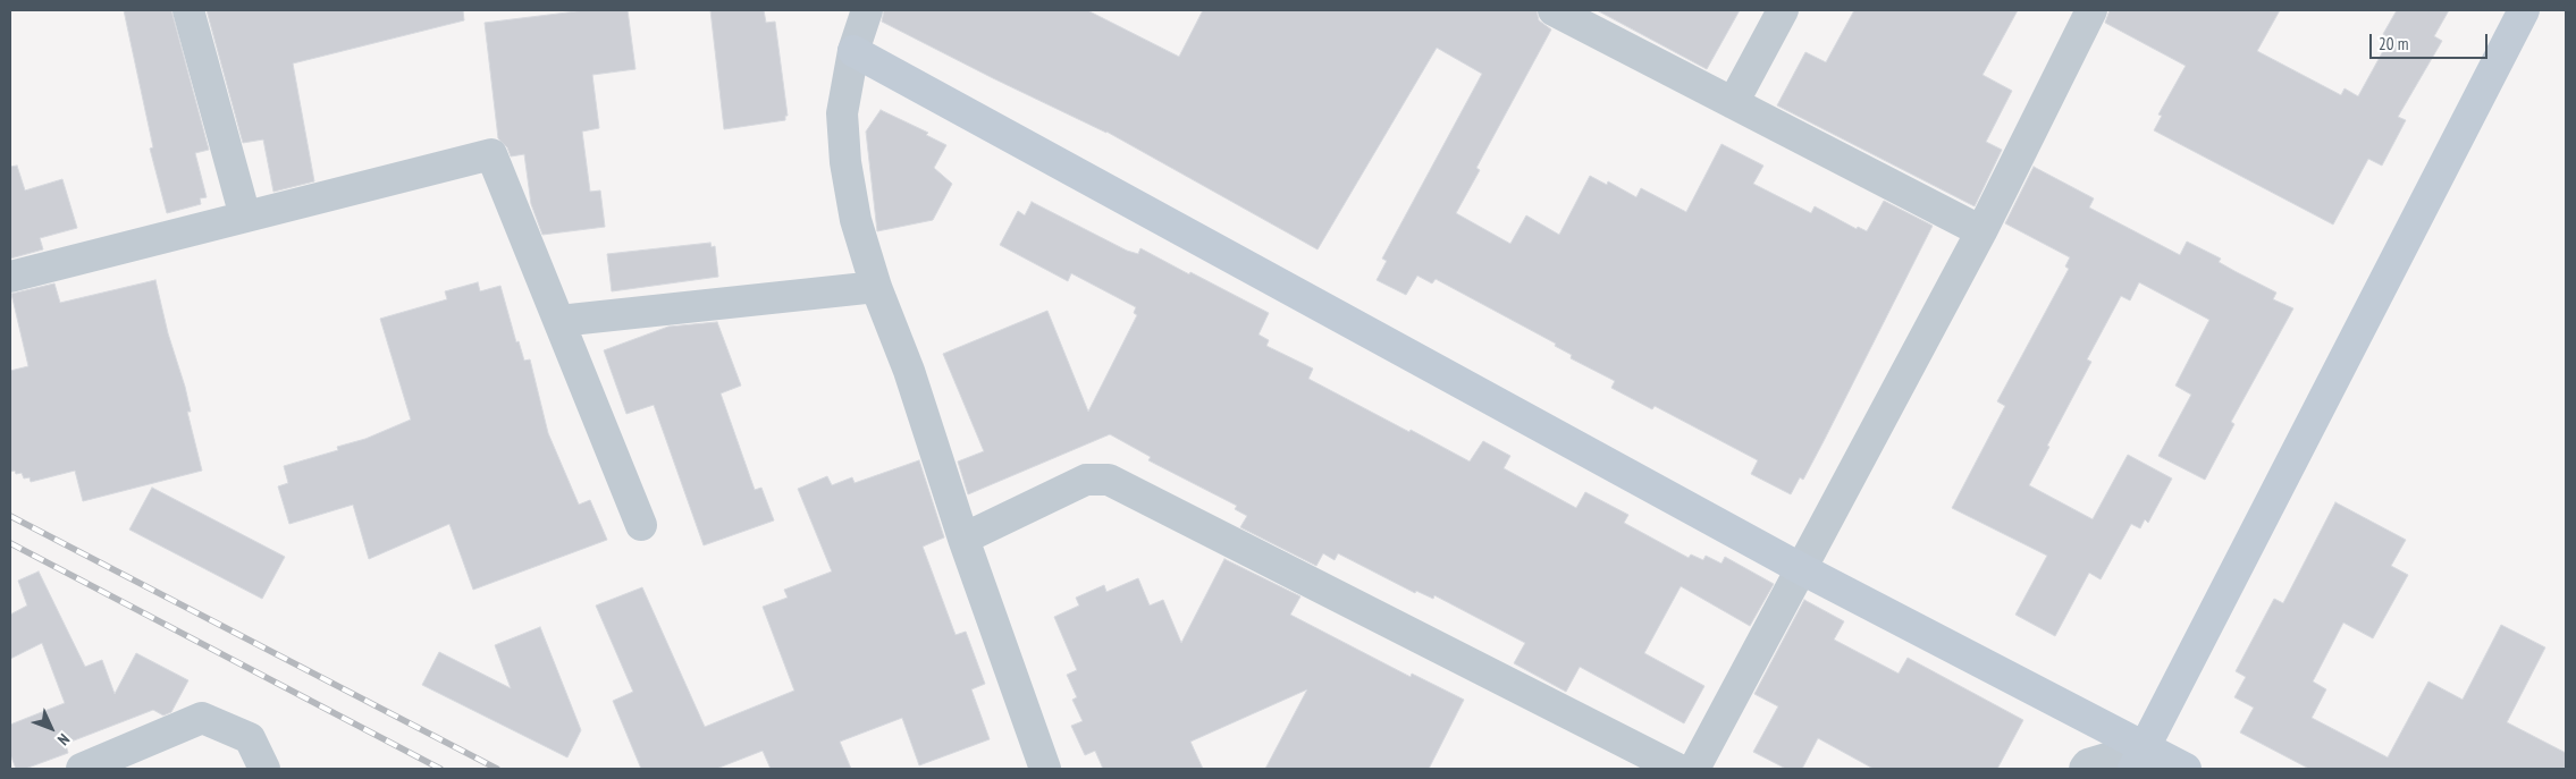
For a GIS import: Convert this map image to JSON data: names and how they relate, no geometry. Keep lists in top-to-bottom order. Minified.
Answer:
{"scale_bar":"20 m","north":"bottom right"}
